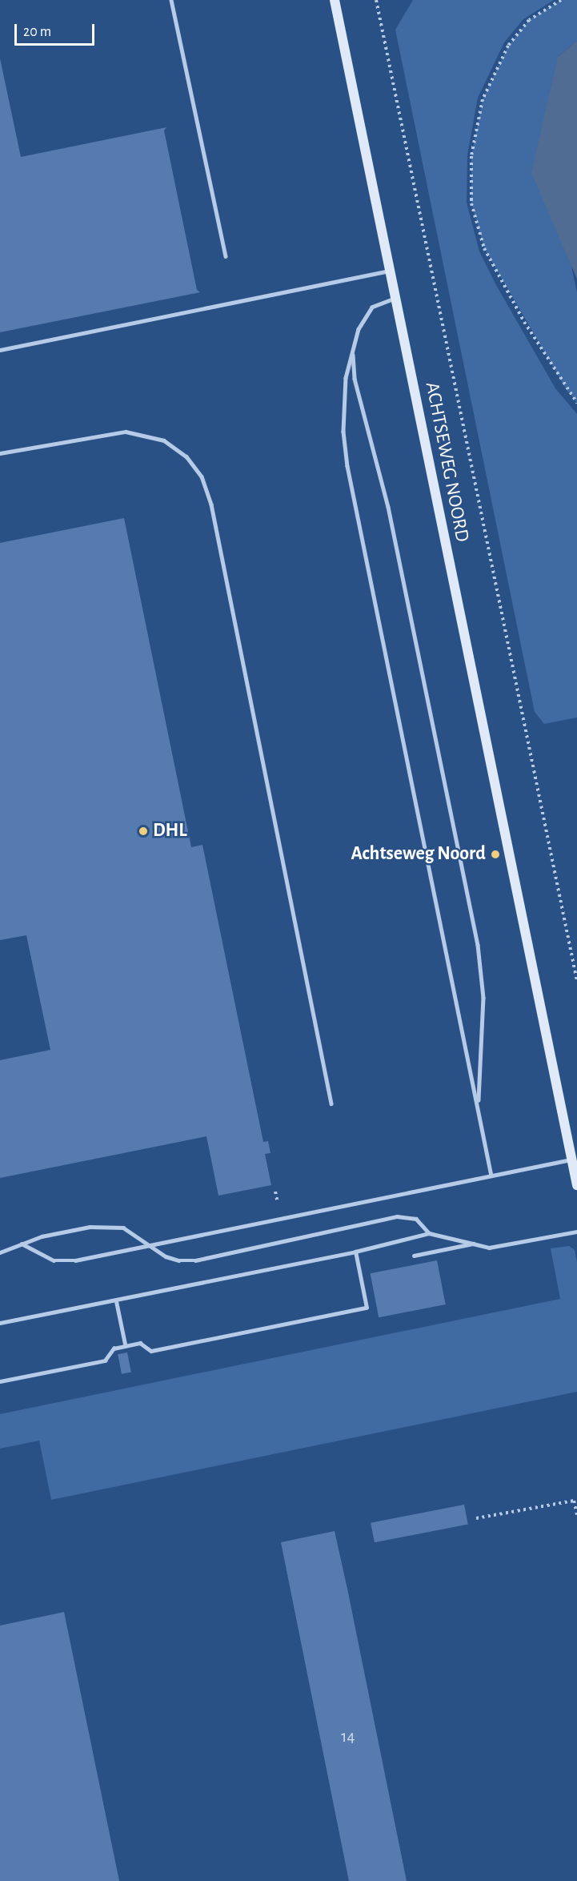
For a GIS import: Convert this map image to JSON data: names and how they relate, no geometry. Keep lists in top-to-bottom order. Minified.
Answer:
{"streets":{"street":["ACHTSEWEG NOORD"]},"places":["DHL","Achtseweg Noord"],"house_numbers":["14"],"scale_bar":"20 m"}
